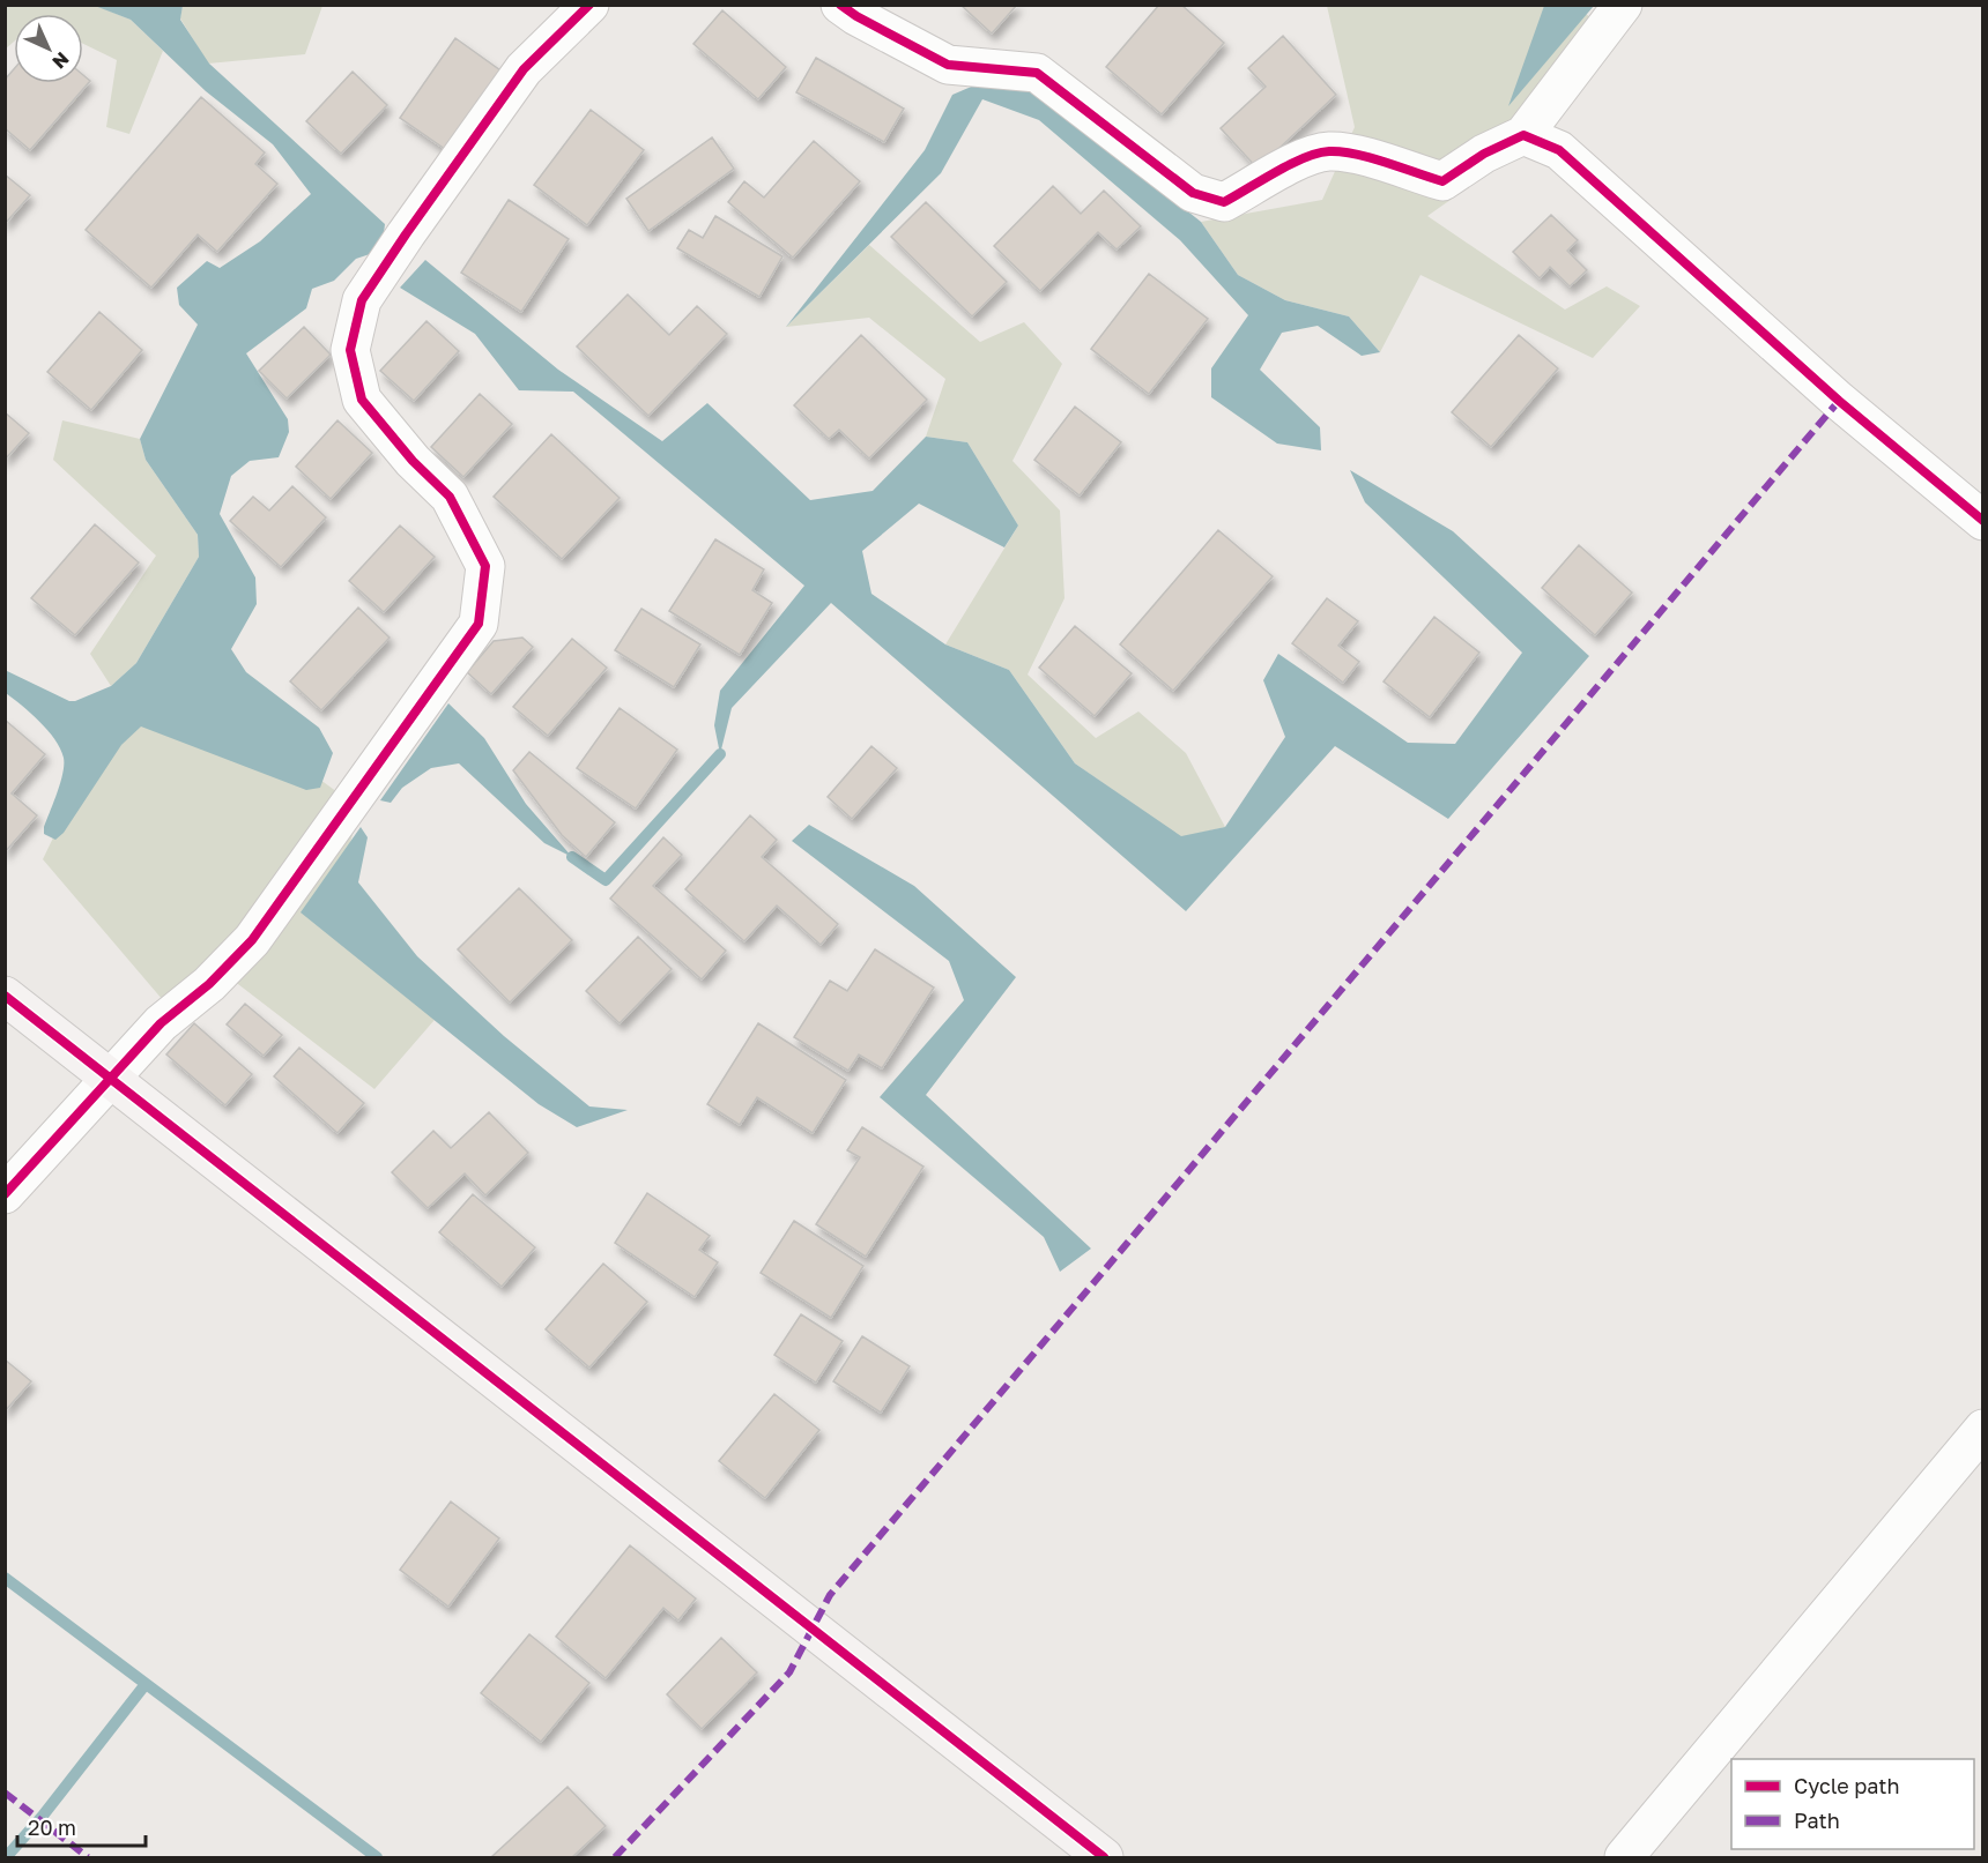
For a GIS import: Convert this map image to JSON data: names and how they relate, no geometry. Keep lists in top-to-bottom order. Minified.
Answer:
{"legend":["Cycle path","Path"],"scale_bar":"20 m","north":"bottom right"}
